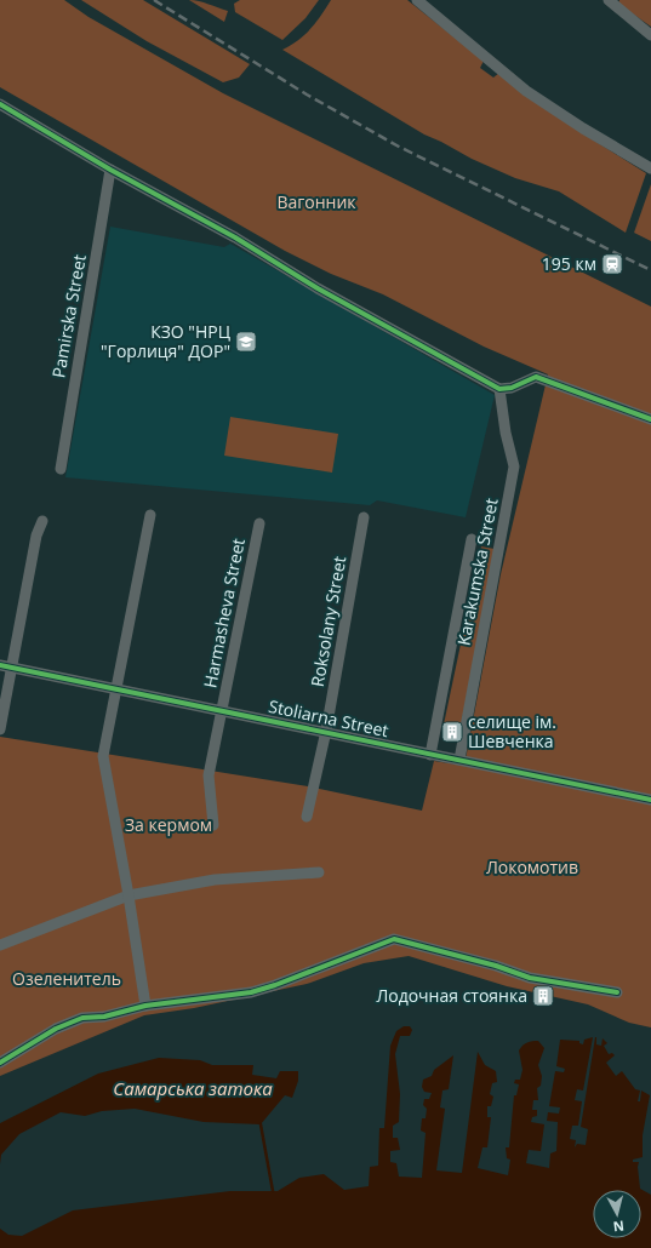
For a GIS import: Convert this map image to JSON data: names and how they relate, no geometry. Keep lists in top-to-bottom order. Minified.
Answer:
{"streets":{"street":["Pamirska Street","Karakumska Street","Harmasheva Street","Roksolany Street","Stoliarna Street"]},"crossings":[["Karakumska Street","Stoliarna Street"],["Harmasheva Street","Stoliarna Street"],["Roksolany Street","Stoliarna Street"]],"water":["Самарська затока"],"parks":["Вагонник","За кермом","Локомотив","Озеленитель"],"places":{"station":["195 км"],"school or university":["КЗО \"НРЦ \"Горлиця\" ДОР\""],"building":["селище ім. Шевченка","Лодочная стоянка"]},"north":"bottom"}
